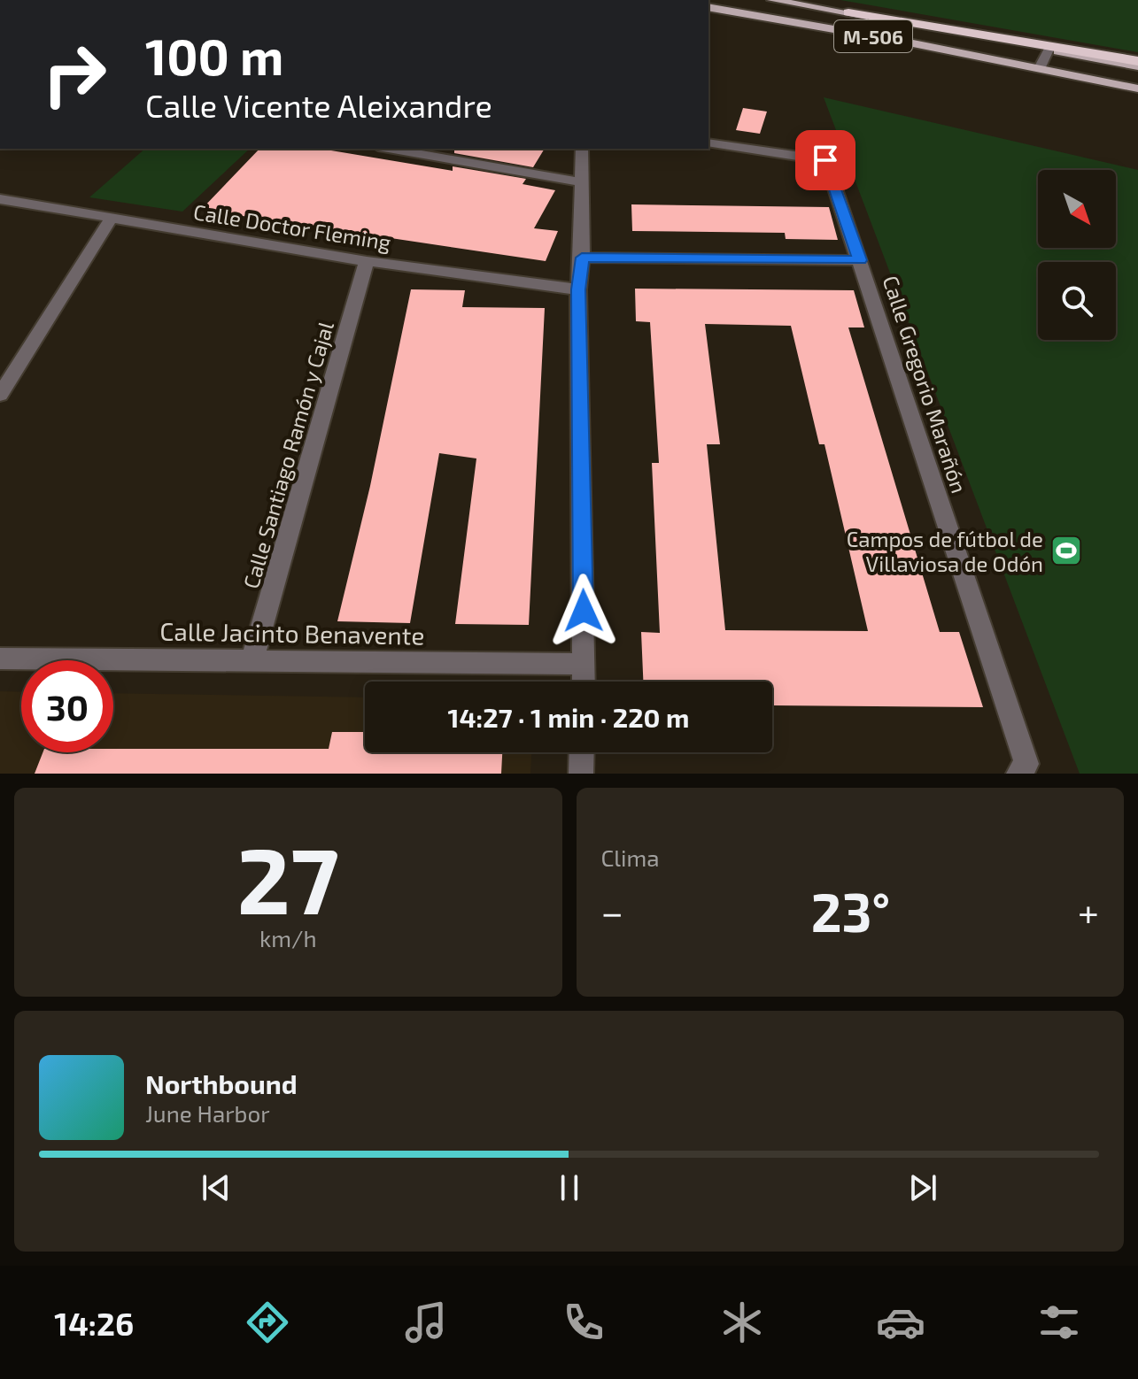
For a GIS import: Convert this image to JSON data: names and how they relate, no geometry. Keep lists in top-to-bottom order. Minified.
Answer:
{"streets":{"main road":["M-506"],"street":["Calle Doctor Fleming","Calle Gregorio Marañón","Calle Santiago Ramón y Cajal","Calle Jacinto Benavente"]},"crossings":[["Calle Doctor Fleming","Calle Santiago Ramón y Cajal"],["Calle Santiago Ramón y Cajal","Calle Jacinto Benavente"]],"places":{"sports":["Campos de fútbol de Villaviosa de Odón"]},"north":"bottom right","page":{"turn":["100 m","Calle Vicente Aleixandre"],"limit":"30","trip":"14:27 · 1 min · 220 m","tile":[["27","km/h"],"Clima"],"heat":["−","23°","+"],"song":["Northbound","June Harbor"],"tabs":"14:26"}}
